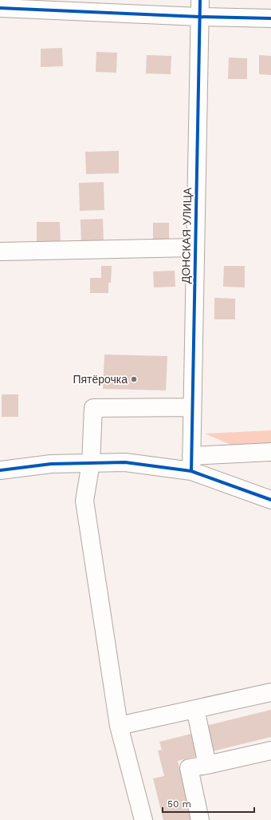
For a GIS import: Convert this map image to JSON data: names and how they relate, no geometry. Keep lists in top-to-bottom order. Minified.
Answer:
{"streets":{"street":["ДОНСКАЯ УЛИЦА"]},"places":["Пятёрочка"],"scale_bar":"50 m"}
